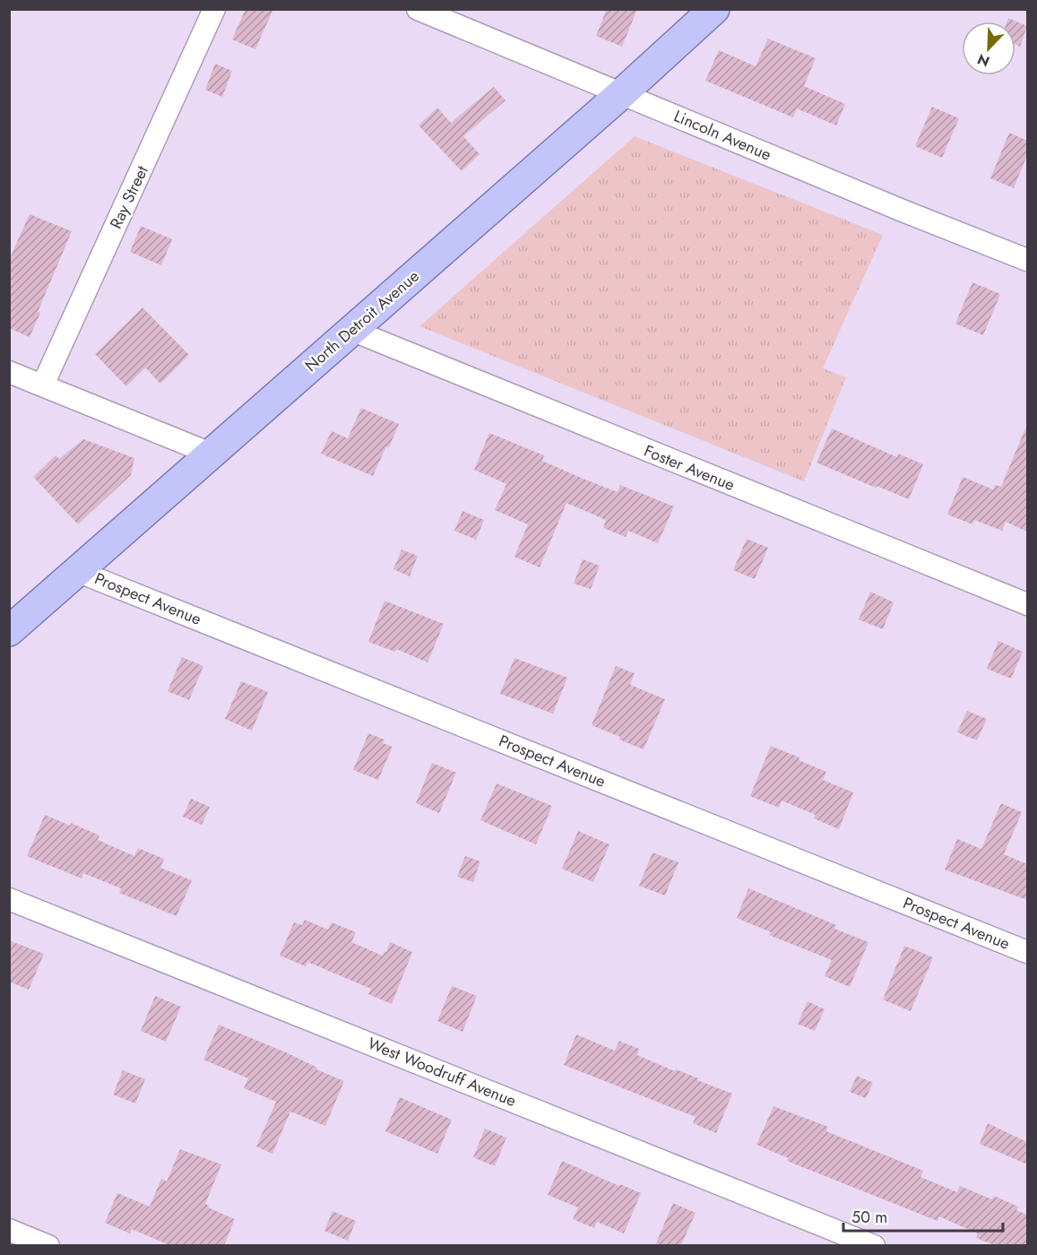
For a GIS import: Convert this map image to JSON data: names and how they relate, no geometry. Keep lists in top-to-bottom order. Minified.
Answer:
{"streets":{"main road":["North Detroit Avenue"],"street":["Lincoln Avenue","Ray Street","Foster Avenue","Prospect Avenue","West Woodruff Avenue"]},"crossings":[["Lincoln Avenue","North Detroit Avenue"],["North Detroit Avenue","Foster Avenue"],["North Detroit Avenue","Prospect Avenue"]],"scale_bar":"50 m","north":"bottom left"}
